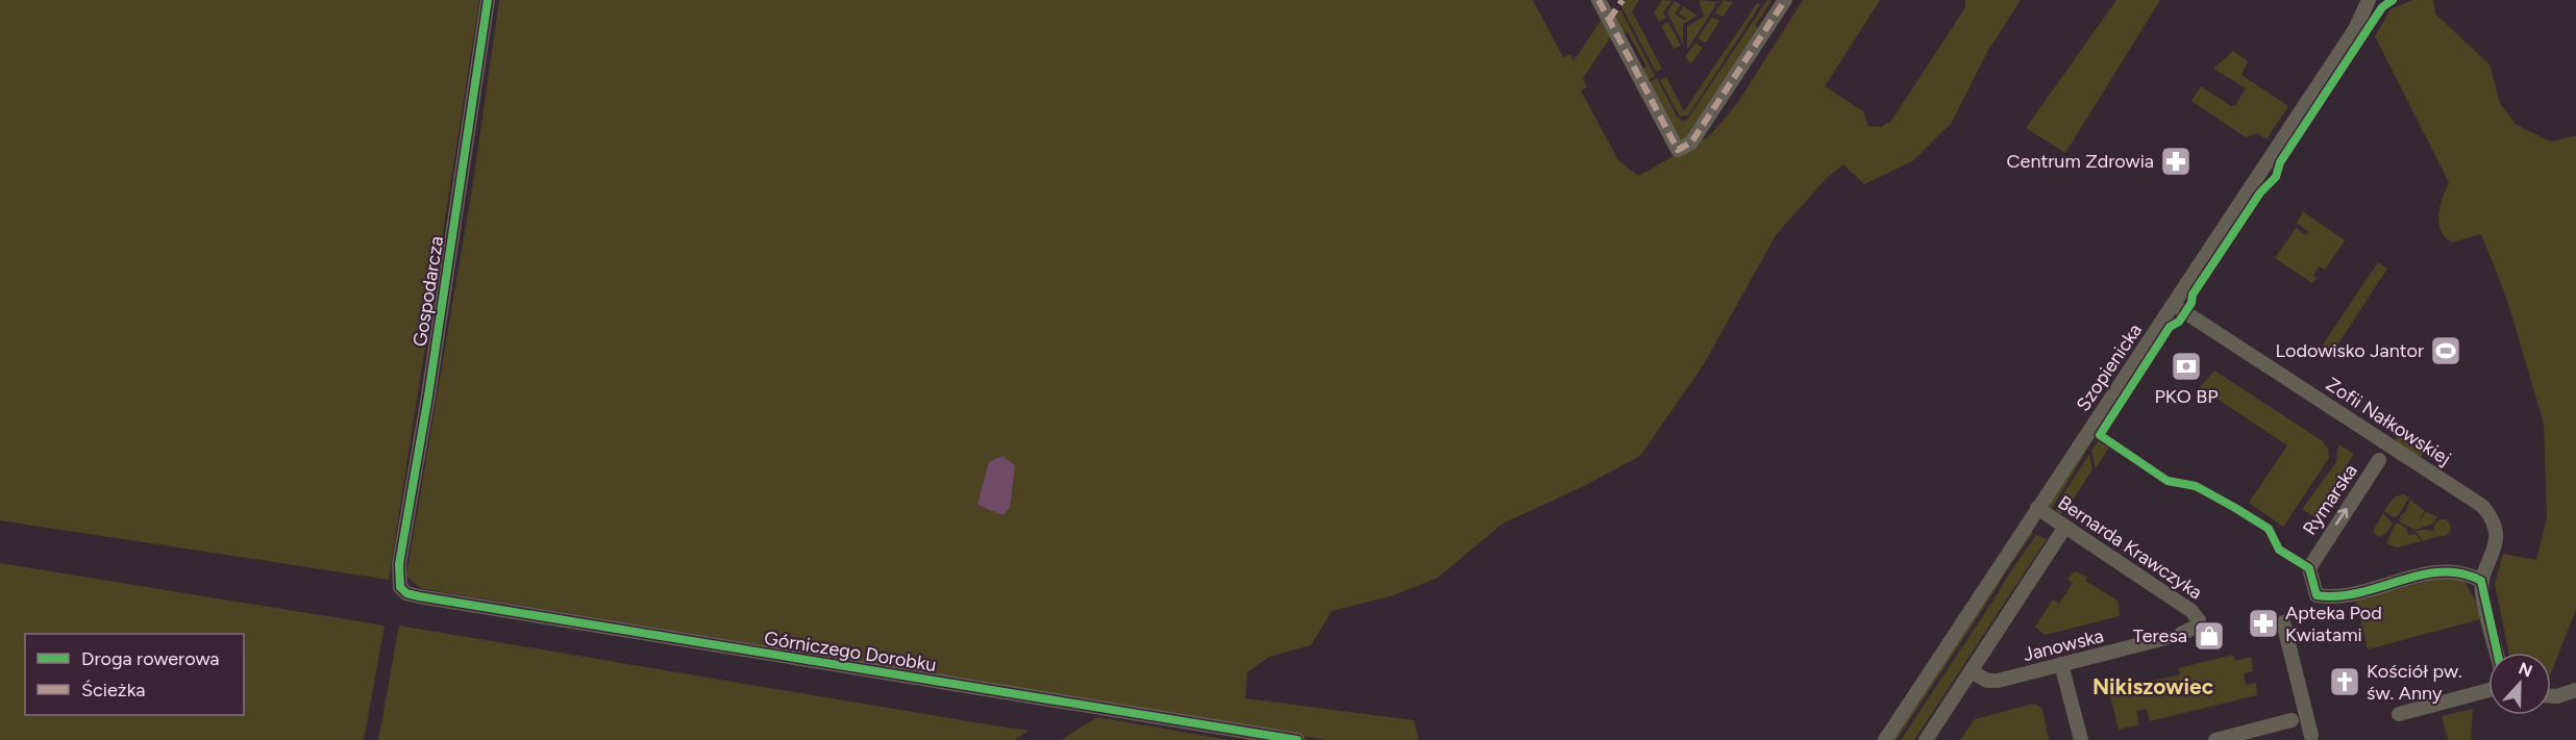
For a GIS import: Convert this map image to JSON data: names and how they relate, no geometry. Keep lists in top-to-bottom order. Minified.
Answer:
{"streets":{"street":["Gospodarcza","Szopienicka","Zofii Nałkowskiej","Rymarska","Bernarda Krawczyka","Janowska","Górniczego Dorobku"]},"crossings":[["Gospodarcza","Górniczego Dorobku"],["Szopienicka","Zofii Nałkowskiej"],["Szopienicka","Bernarda Krawczyka"],["Zofii Nałkowskiej","Rymarska"],["Bernarda Krawczyka","Janowska"]],"districts":["Nikiszowiec"],"places":{"pharmacy":["Centrum Zdrowia","Apteka Pod Kwiatami"],"sports":["Lodowisko Jantor"],"bank":["PKO BP"],"shop":["Teresa"],"church":["Kościół pw. św. Anny"]},"legend":["Droga rowerowa","Ścieżka"],"north":"top"}
